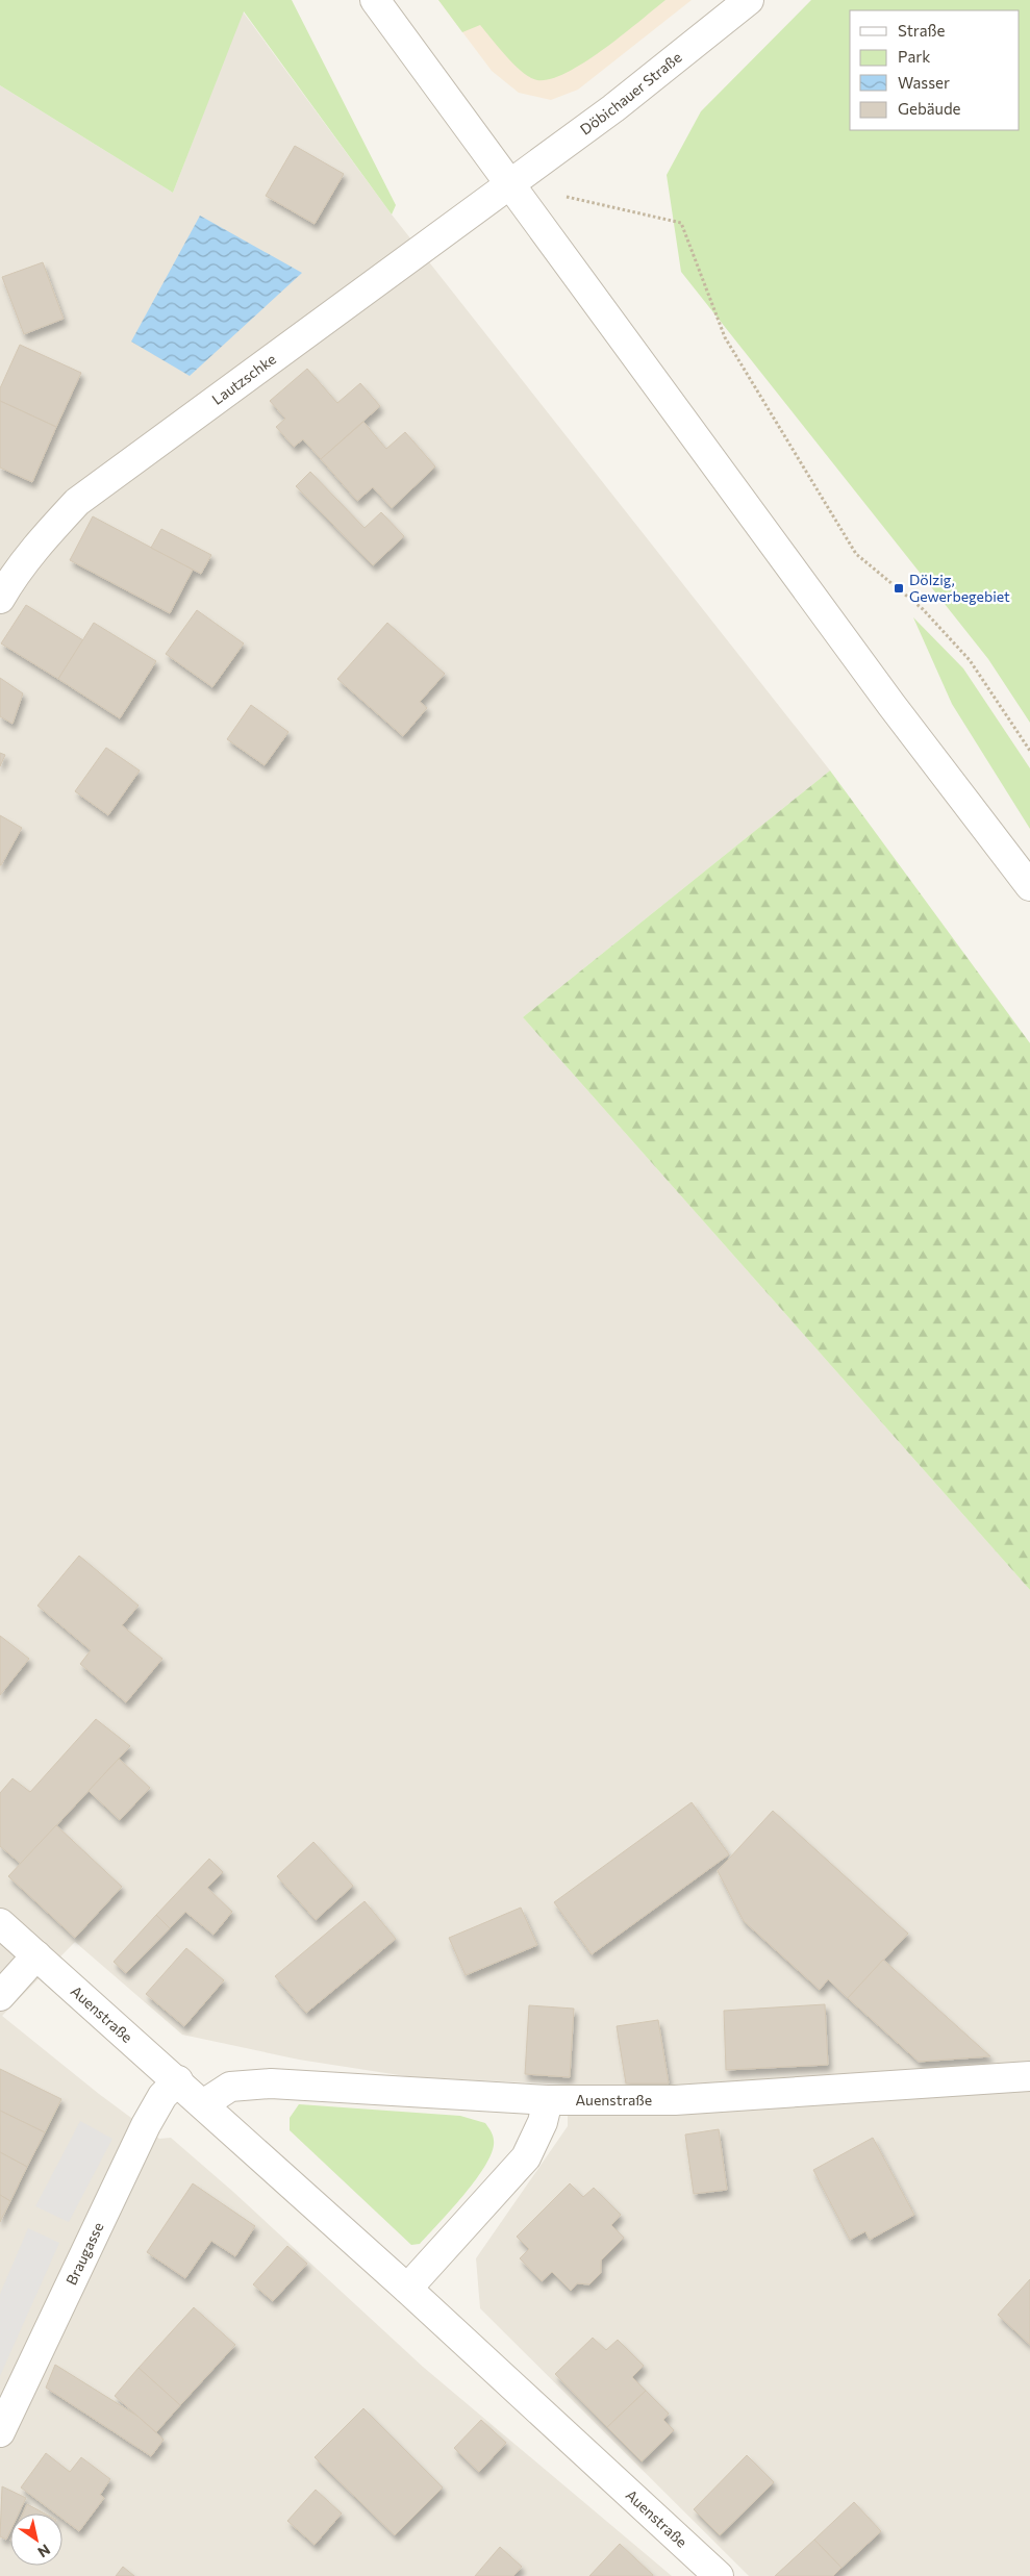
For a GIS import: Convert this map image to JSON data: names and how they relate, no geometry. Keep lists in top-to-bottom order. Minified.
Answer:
{"streets":{"street":["Döbichauer Straße","Lautzschke","Auenstraße","Braugasse"]},"crossings":[["Döbichauer Straße","Lautzschke"],["Auenstraße","Braugasse"]],"places":{"transit":["Dölzig, Gewerbegebiet"]},"legend":["Straße","Park","Wasser","Gebäude"],"north":"bottom right"}
